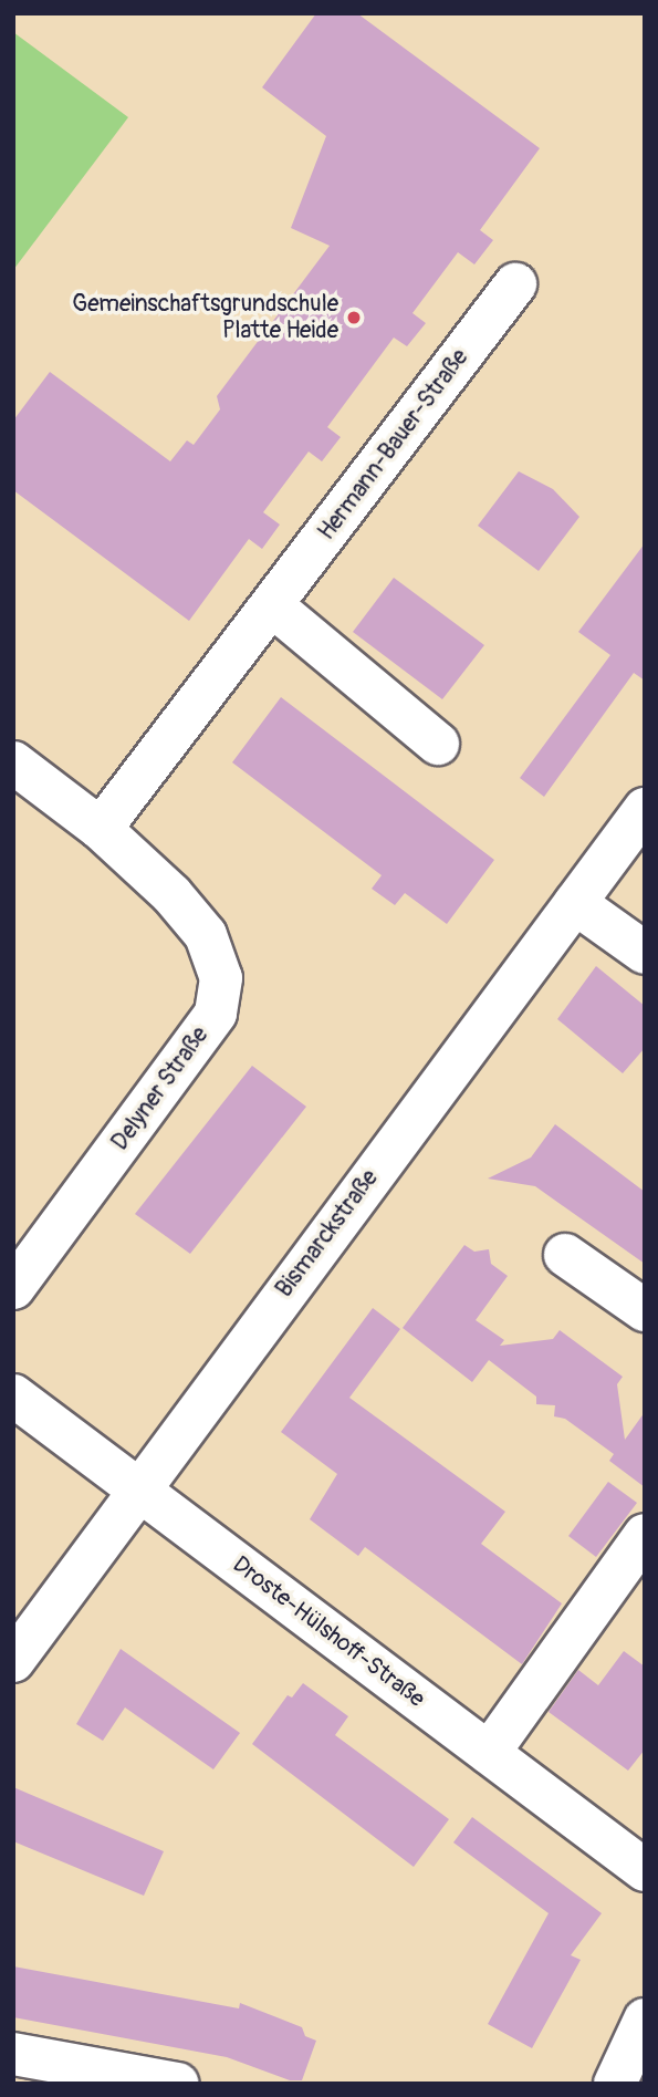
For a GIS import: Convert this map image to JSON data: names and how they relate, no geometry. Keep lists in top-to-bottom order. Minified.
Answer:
{"streets":{"street":["Hermann-Bauer-Straße","Delyner Straße","Bismarckstraße","Droste-Hülshoff-Straße"]},"crossings":[["Hermann-Bauer-Straße","Delyner Straße"],["Bismarckstraße","Droste-Hülshoff-Straße"]],"places":["Gemeinschaftsgrundschule Platte Heide"]}
